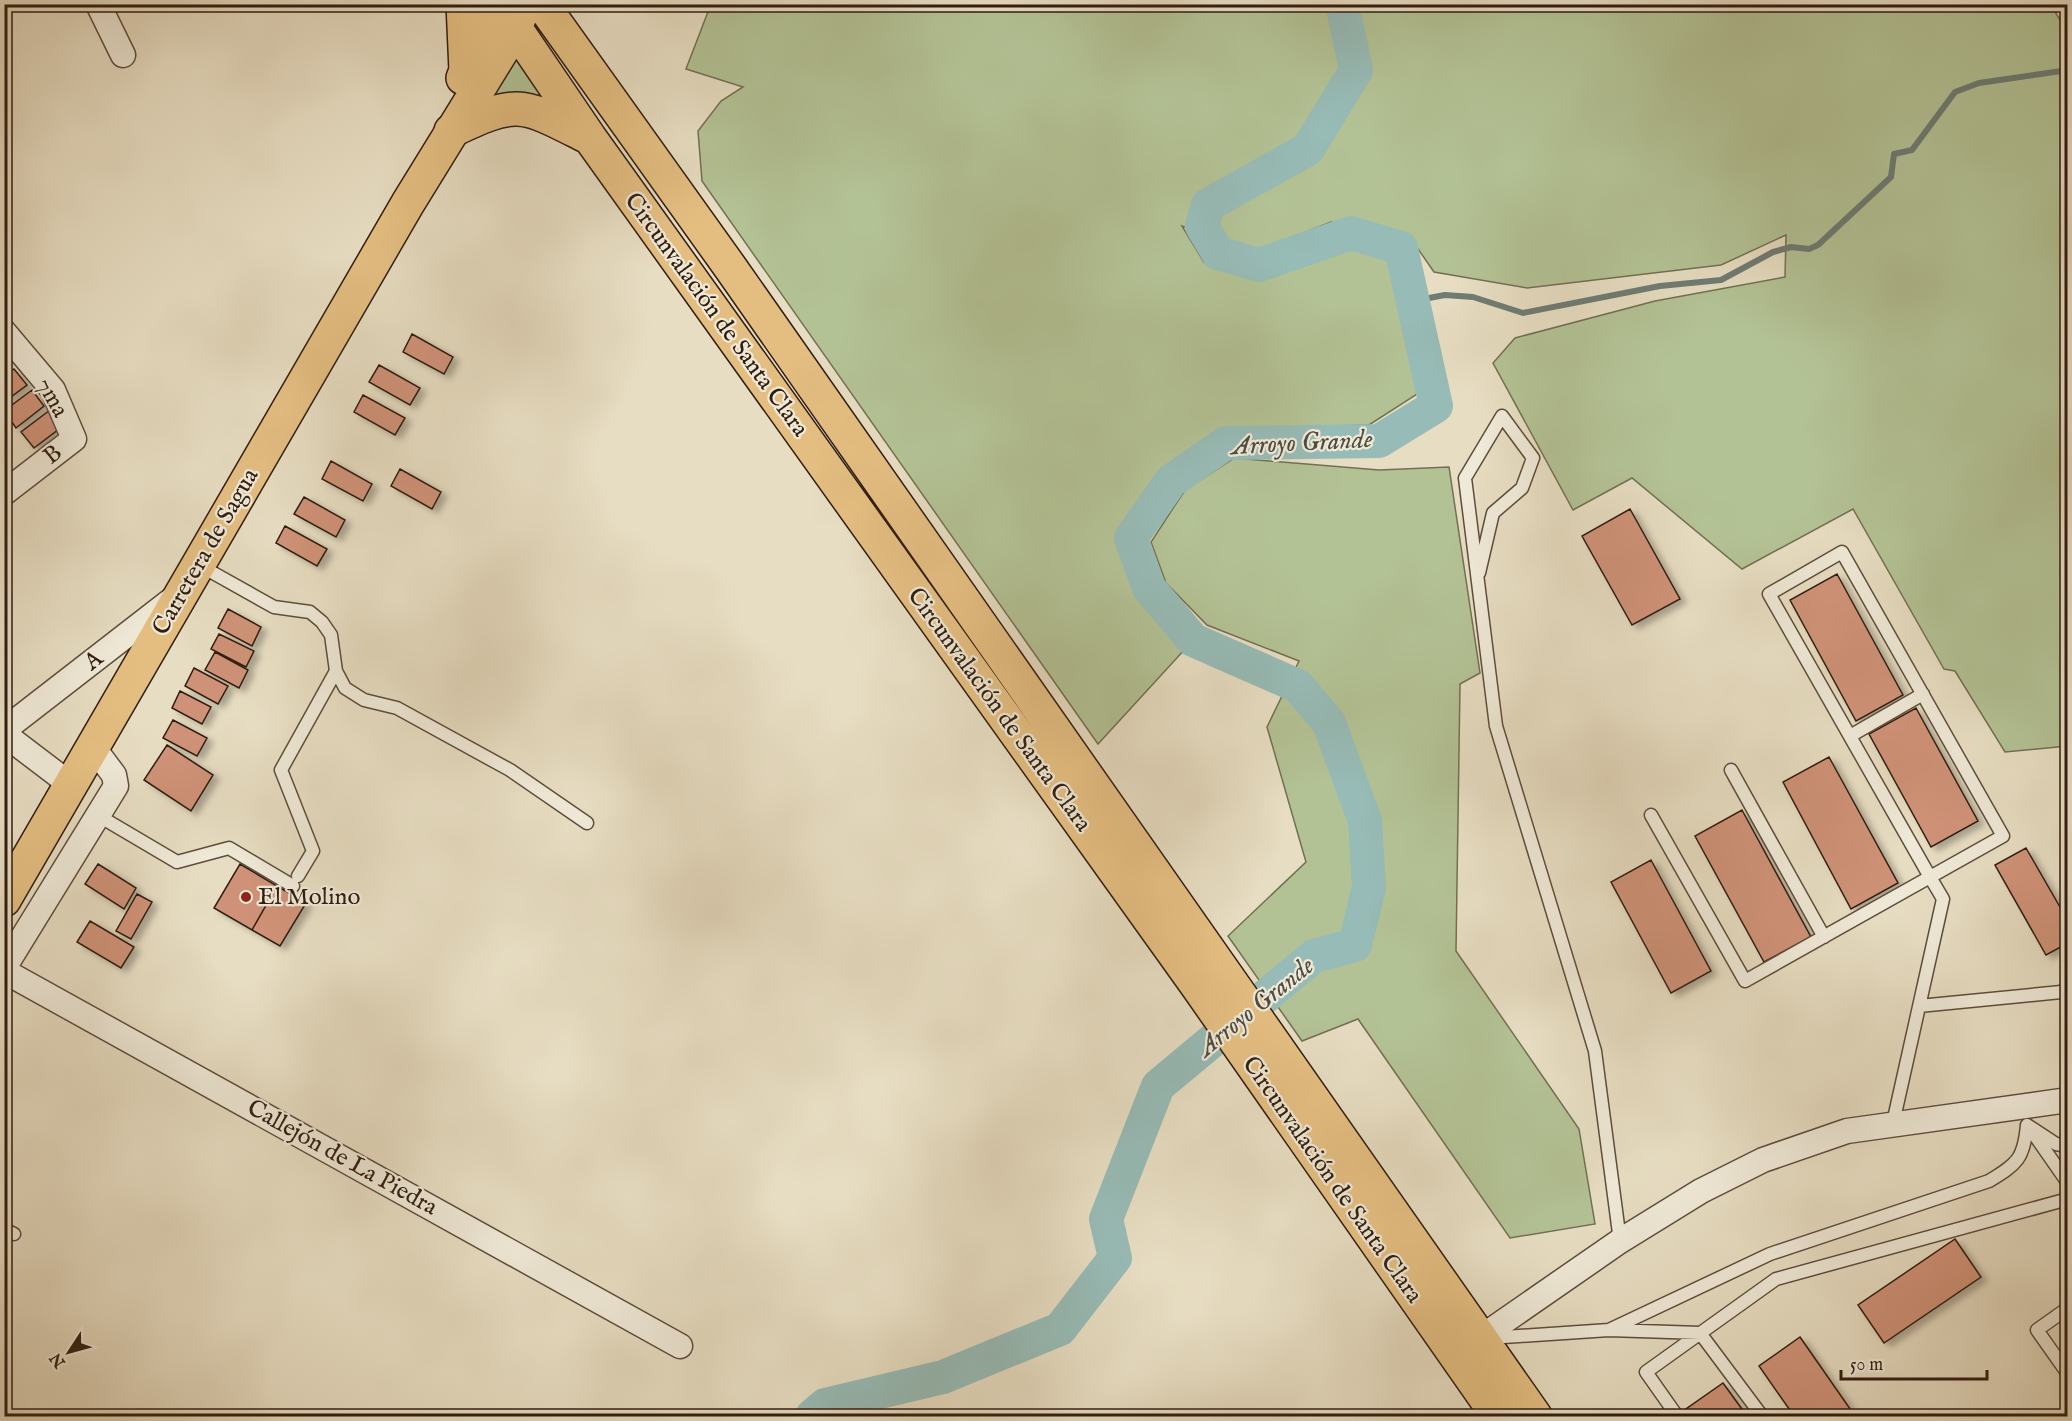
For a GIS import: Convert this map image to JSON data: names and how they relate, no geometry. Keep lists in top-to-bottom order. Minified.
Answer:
{"streets":{"main road":["Circunvalación de Santa Clara","Carretera de Sagua"],"street":["7ma","B","A","Callejón de La Piedra"]},"crossings":[["Circunvalación de Santa Clara","Carretera de Sagua"],["7ma","B"],["Carretera de Sagua","A"]],"water":["Arroyo Grande"],"places":["El Molino"],"scale_bar":"50 m","north":"bottom left"}
